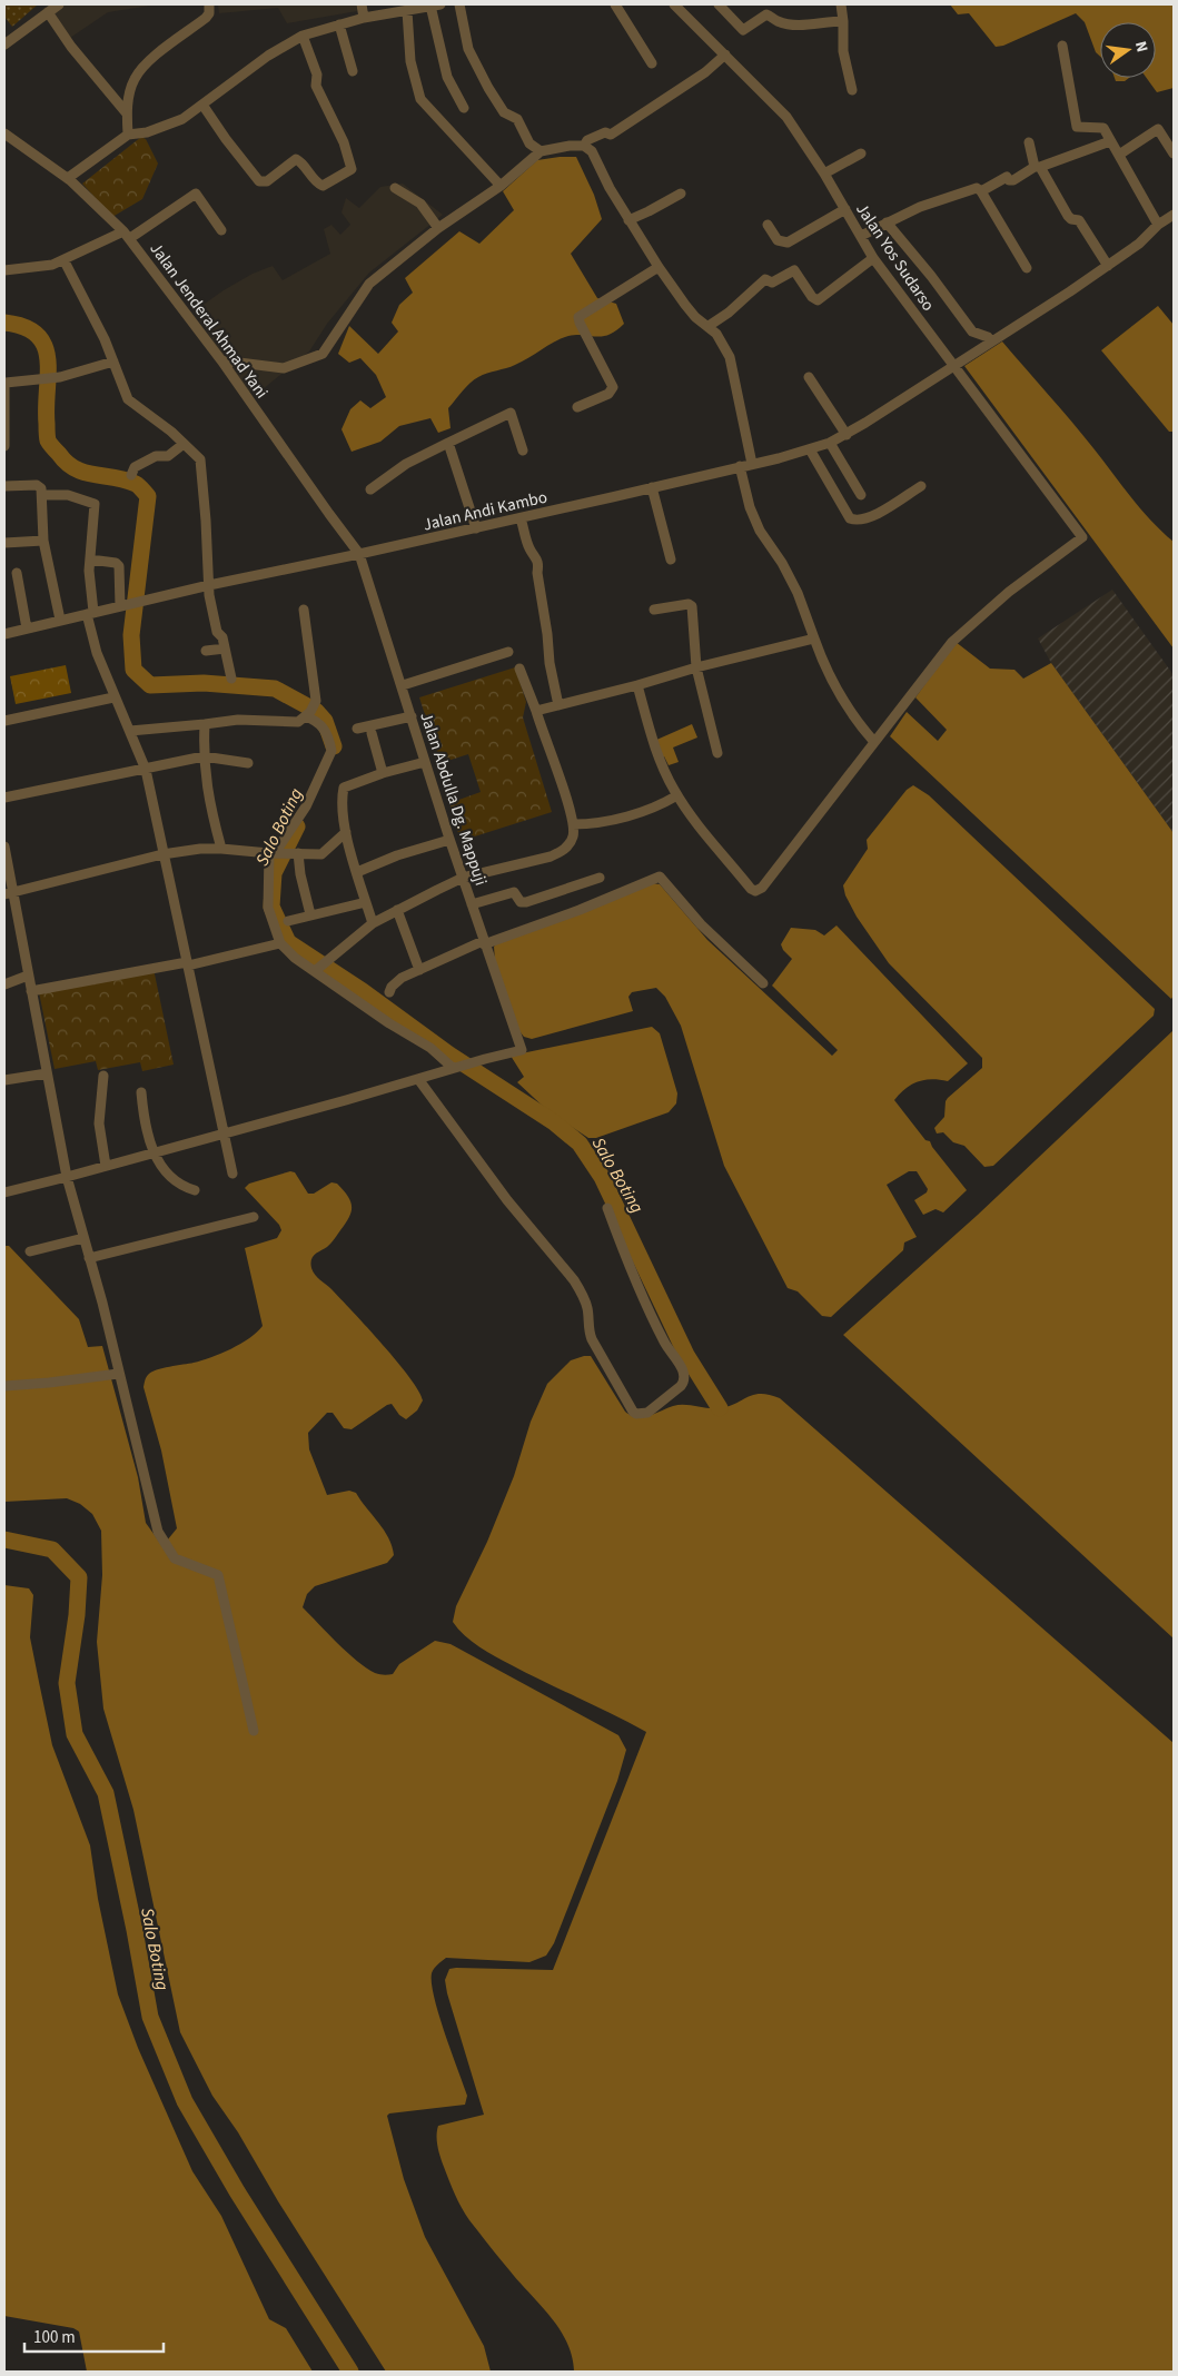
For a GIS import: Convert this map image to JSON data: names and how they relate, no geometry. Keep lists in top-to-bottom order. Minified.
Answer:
{"streets":{"street":["Jalan Yos Sudarso","Jalan Jenderal Ahmad Yani","Jalan Andi Kambo","Jalan Abdulla Dg. Mappuji"]},"crossings":[["Jalan Yos Sudarso","Jalan Andi Kambo"],["Jalan Jenderal Ahmad Yani","Jalan Andi Kambo"],["Jalan Jenderal Ahmad Yani","Jalan Abdulla Dg. Mappuji"],["Jalan Andi Kambo","Jalan Abdulla Dg. Mappuji"]],"water":["Salo Boting"],"scale_bar":"100 m","north":"right"}
